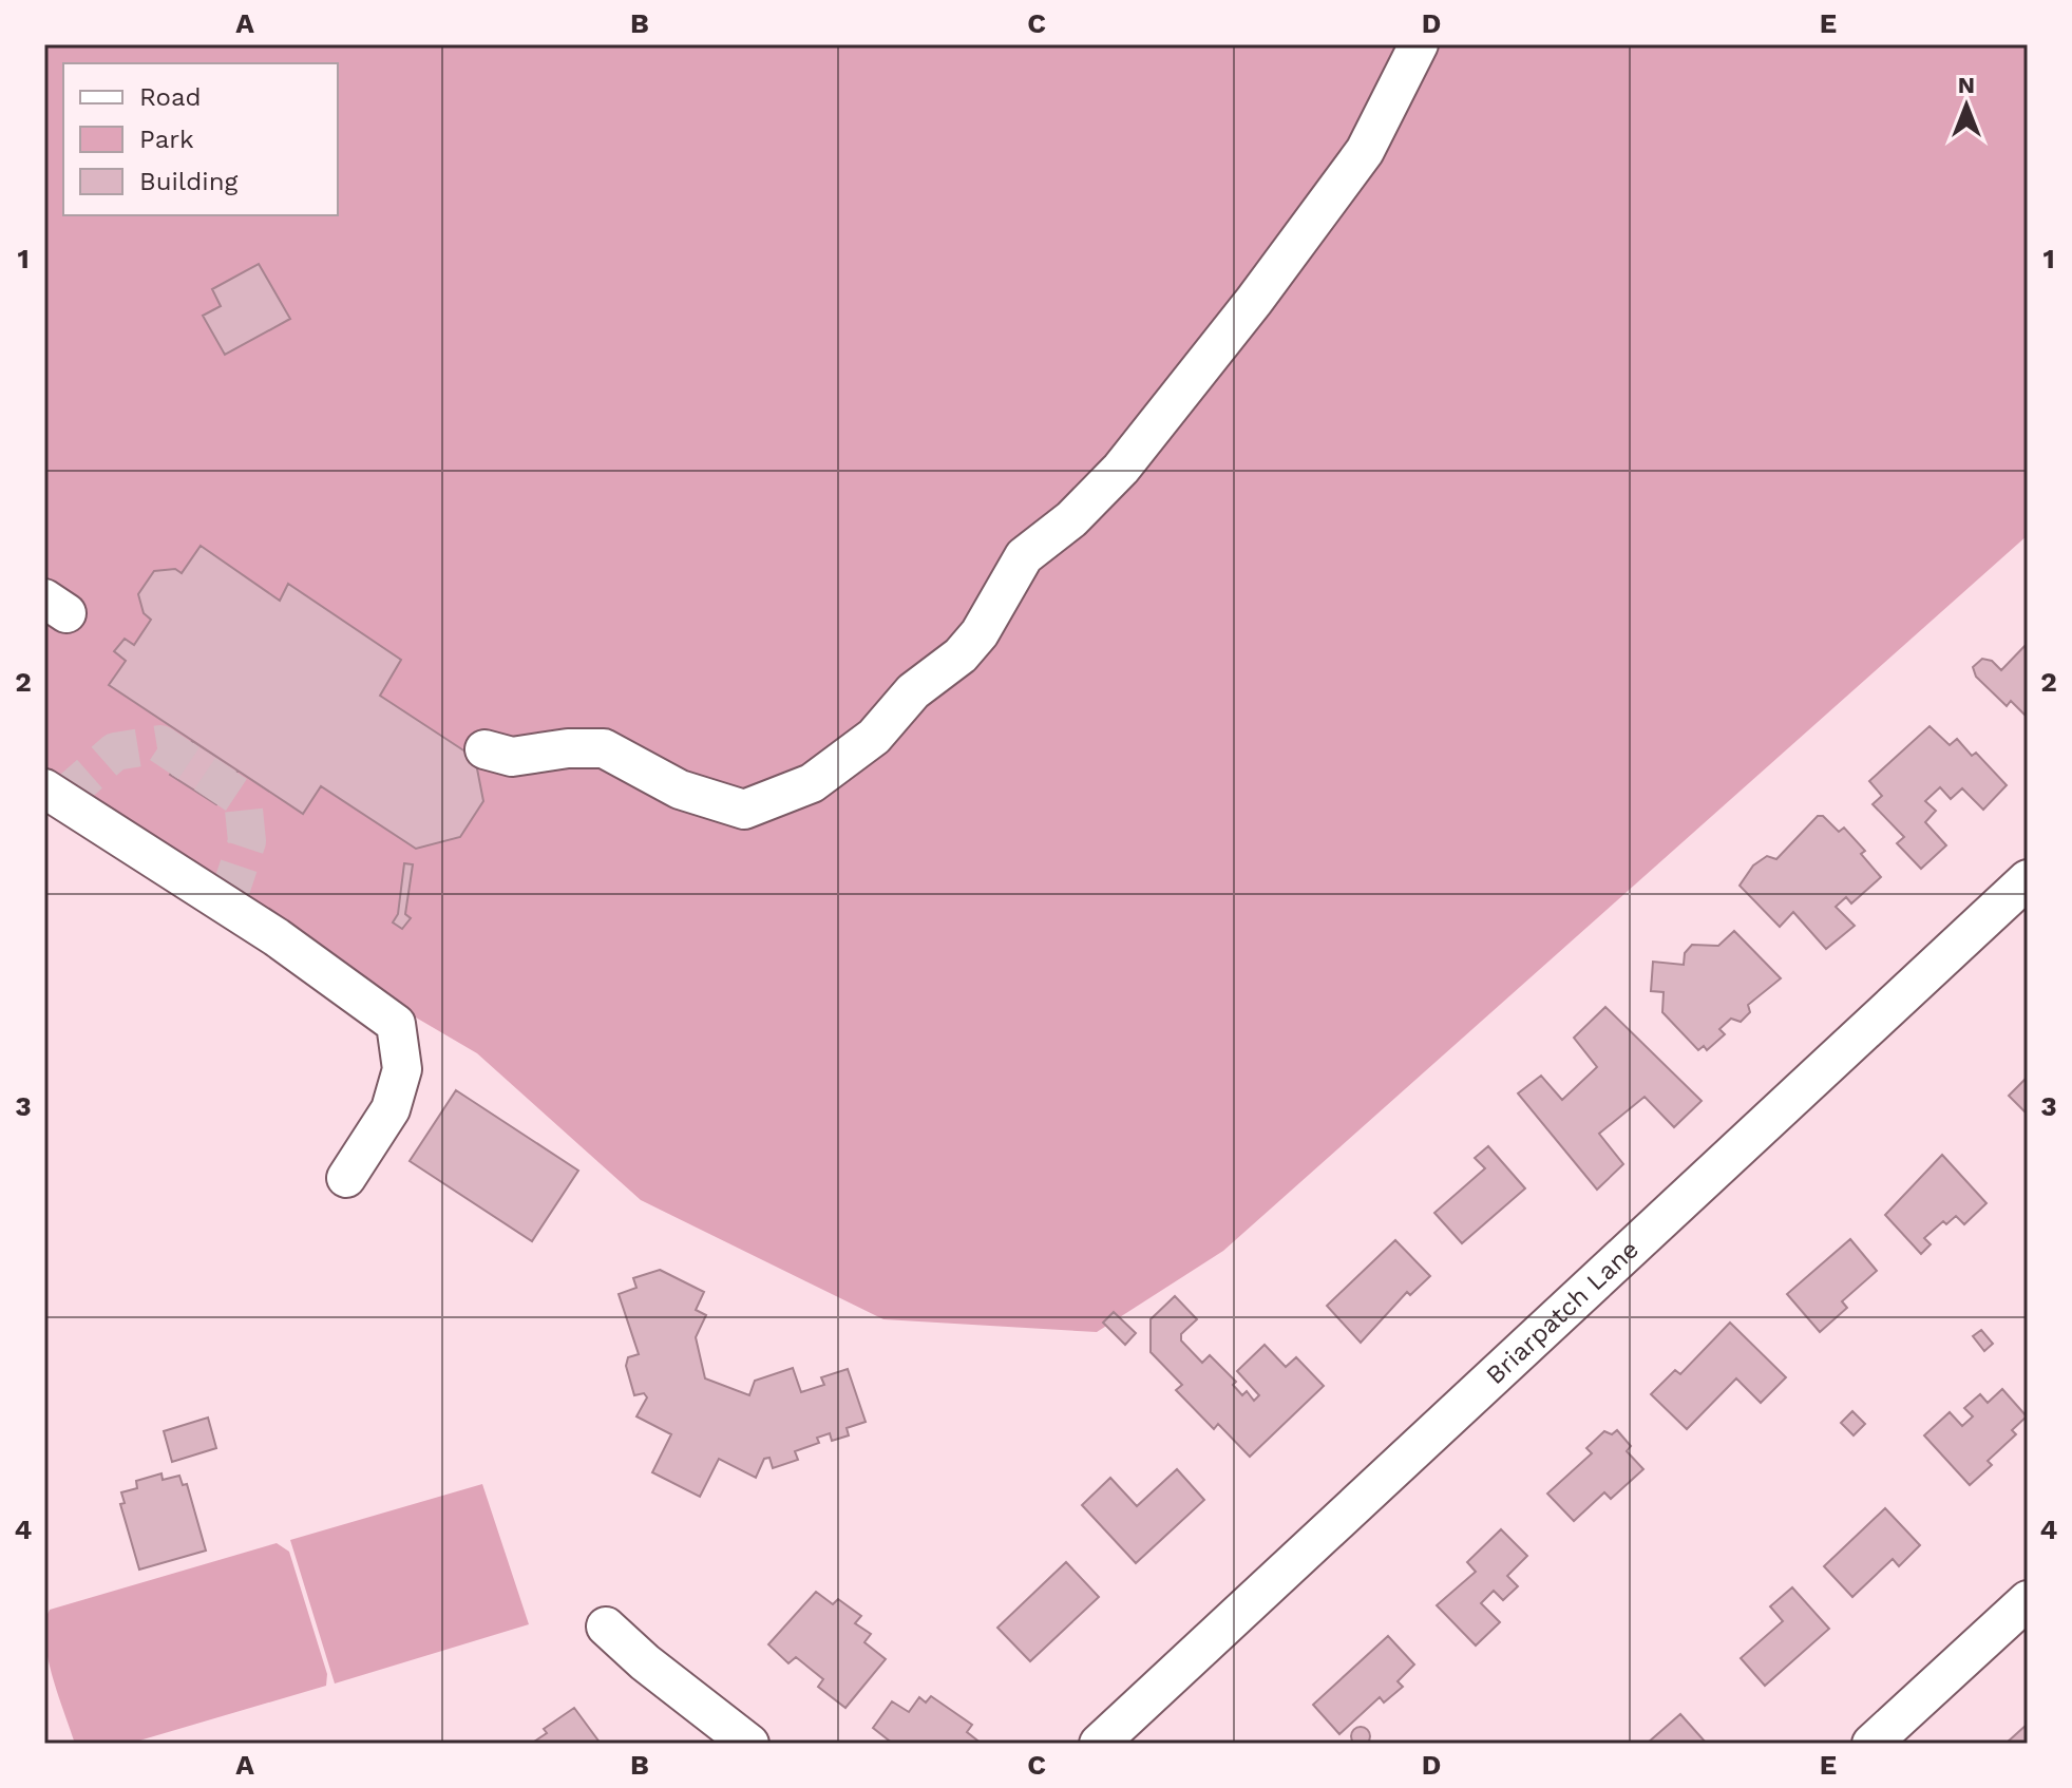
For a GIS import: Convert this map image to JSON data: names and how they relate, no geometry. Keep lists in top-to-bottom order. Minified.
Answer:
{"streets":{"street":["Briarpatch Lane"]},"legend":["Road","Park","Building"],"north":"top","grid":{"columns":["A","B","C","D","E"],"rows":["1","2","3","4"]}}
